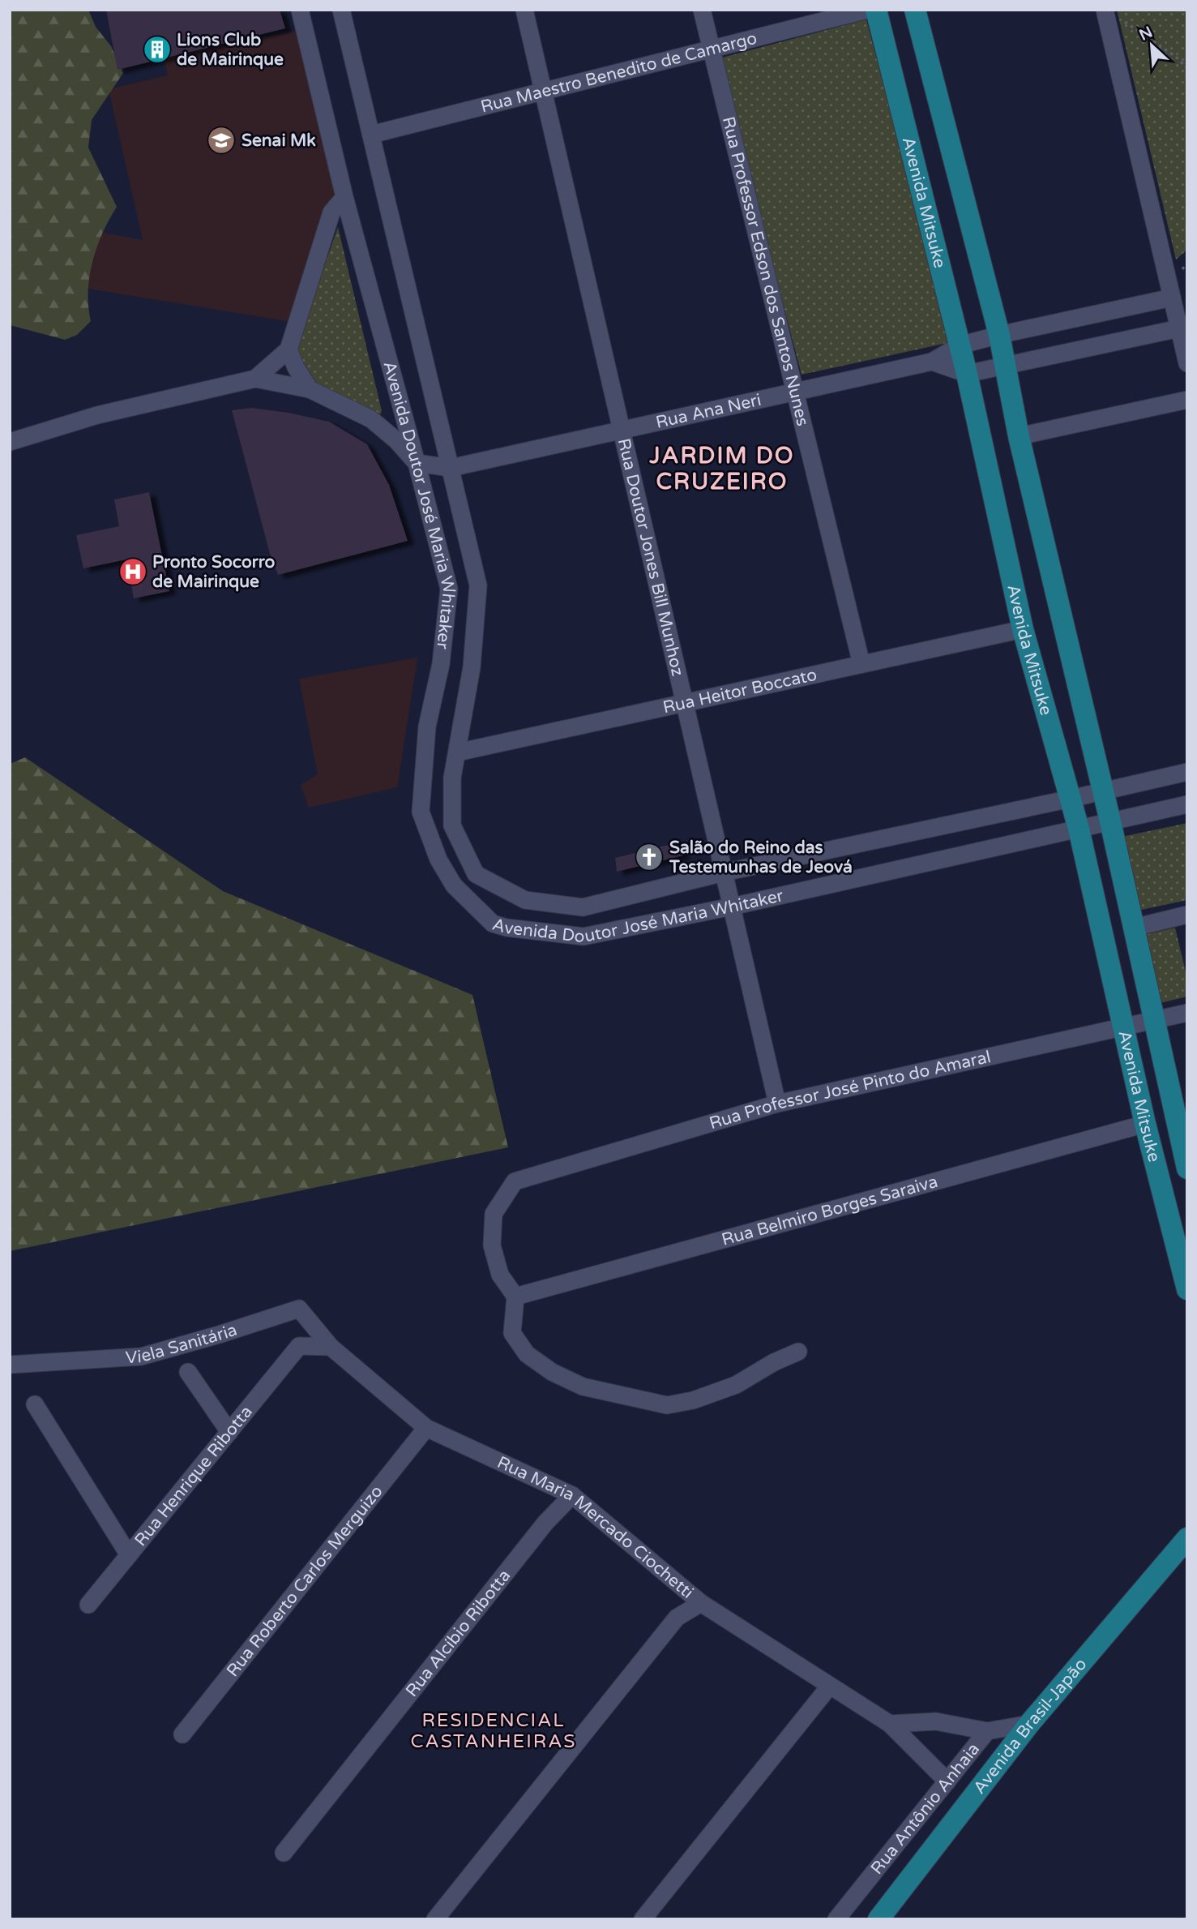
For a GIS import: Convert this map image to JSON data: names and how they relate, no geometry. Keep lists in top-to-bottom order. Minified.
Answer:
{"streets":{"main road":["Avenida Mitsuke","Avenida Brasil-Japão"],"street":["Rua Maestro Benedito de Camargo","Rua Professor Edson dos Santos Nunes","Rua Ana Neri","Avenida Doutor José Maria Whitaker","Rua Doutor Jones Bill Munhoz","Rua Heitor Boccato","Rua Professor José Pinto do Amaral","Rua Belmiro Borges Saraiva","Viela Sanitária","Rua Henrique Ribotta","Rua Maria Mercado Ciochetti","Rua Roberto Carlos Merguizo","Rua Alcíbio Ribotta","Rua Antônio Anhaia"]},"crossings":[["Rua Maestro Benedito de Camargo","Rua Professor Edson dos Santos Nunes"],["Rua Maestro Benedito de Camargo","Avenida Doutor José Maria Whitaker"],["Rua Maestro Benedito de Camargo","Rua Doutor Jones Bill Munhoz"],["Avenida Mitsuke","Rua Ana Neri"],["Avenida Mitsuke","Avenida Doutor José Maria Whitaker"],["Avenida Mitsuke","Rua Heitor Boccato"],["Avenida Mitsuke","Rua Professor José Pinto do Amaral"],["Avenida Mitsuke","Rua Belmiro Borges Saraiva"],["Rua Professor Edson dos Santos Nunes","Rua Ana Neri"],["Rua Professor Edson dos Santos Nunes","Rua Heitor Boccato"],["Rua Ana Neri","Avenida Doutor José Maria Whitaker"],["Rua Ana Neri","Rua Doutor Jones Bill Munhoz"],["Avenida Doutor José Maria Whitaker","Rua Doutor Jones Bill Munhoz"],["Avenida Doutor José Maria Whitaker","Rua Heitor Boccato"],["Rua Doutor Jones Bill Munhoz","Rua Heitor Boccato"],["Rua Doutor Jones Bill Munhoz","Rua Professor José Pinto do Amaral"],["Rua Professor José Pinto do Amaral","Rua Belmiro Borges Saraiva"],["Viela Sanitária","Rua Henrique Ribotta"],["Viela Sanitária","Rua Maria Mercado Ciochetti"],["Rua Henrique Ribotta","Rua Maria Mercado Ciochetti"],["Rua Maria Mercado Ciochetti","Rua Roberto Carlos Merguizo"],["Rua Maria Mercado Ciochetti","Rua Alcíbio Ribotta"],["Rua Maria Mercado Ciochetti","Rua Antônio Anhaia"],["Avenida Brasil-Japão","Rua Antônio Anhaia"]],"districts":["JARDIM DO CRUZEIRO","RESIDENCIAL CASTANHEIRAS"],"places":{"building":["Lions Club de Mairinque"],"school or university":["Senai Mk"],"hospital":["Pronto Socorro de Mairinque"],"church":["Salão do Reino das Testemunhas de Jeová"]},"north":"top left"}
